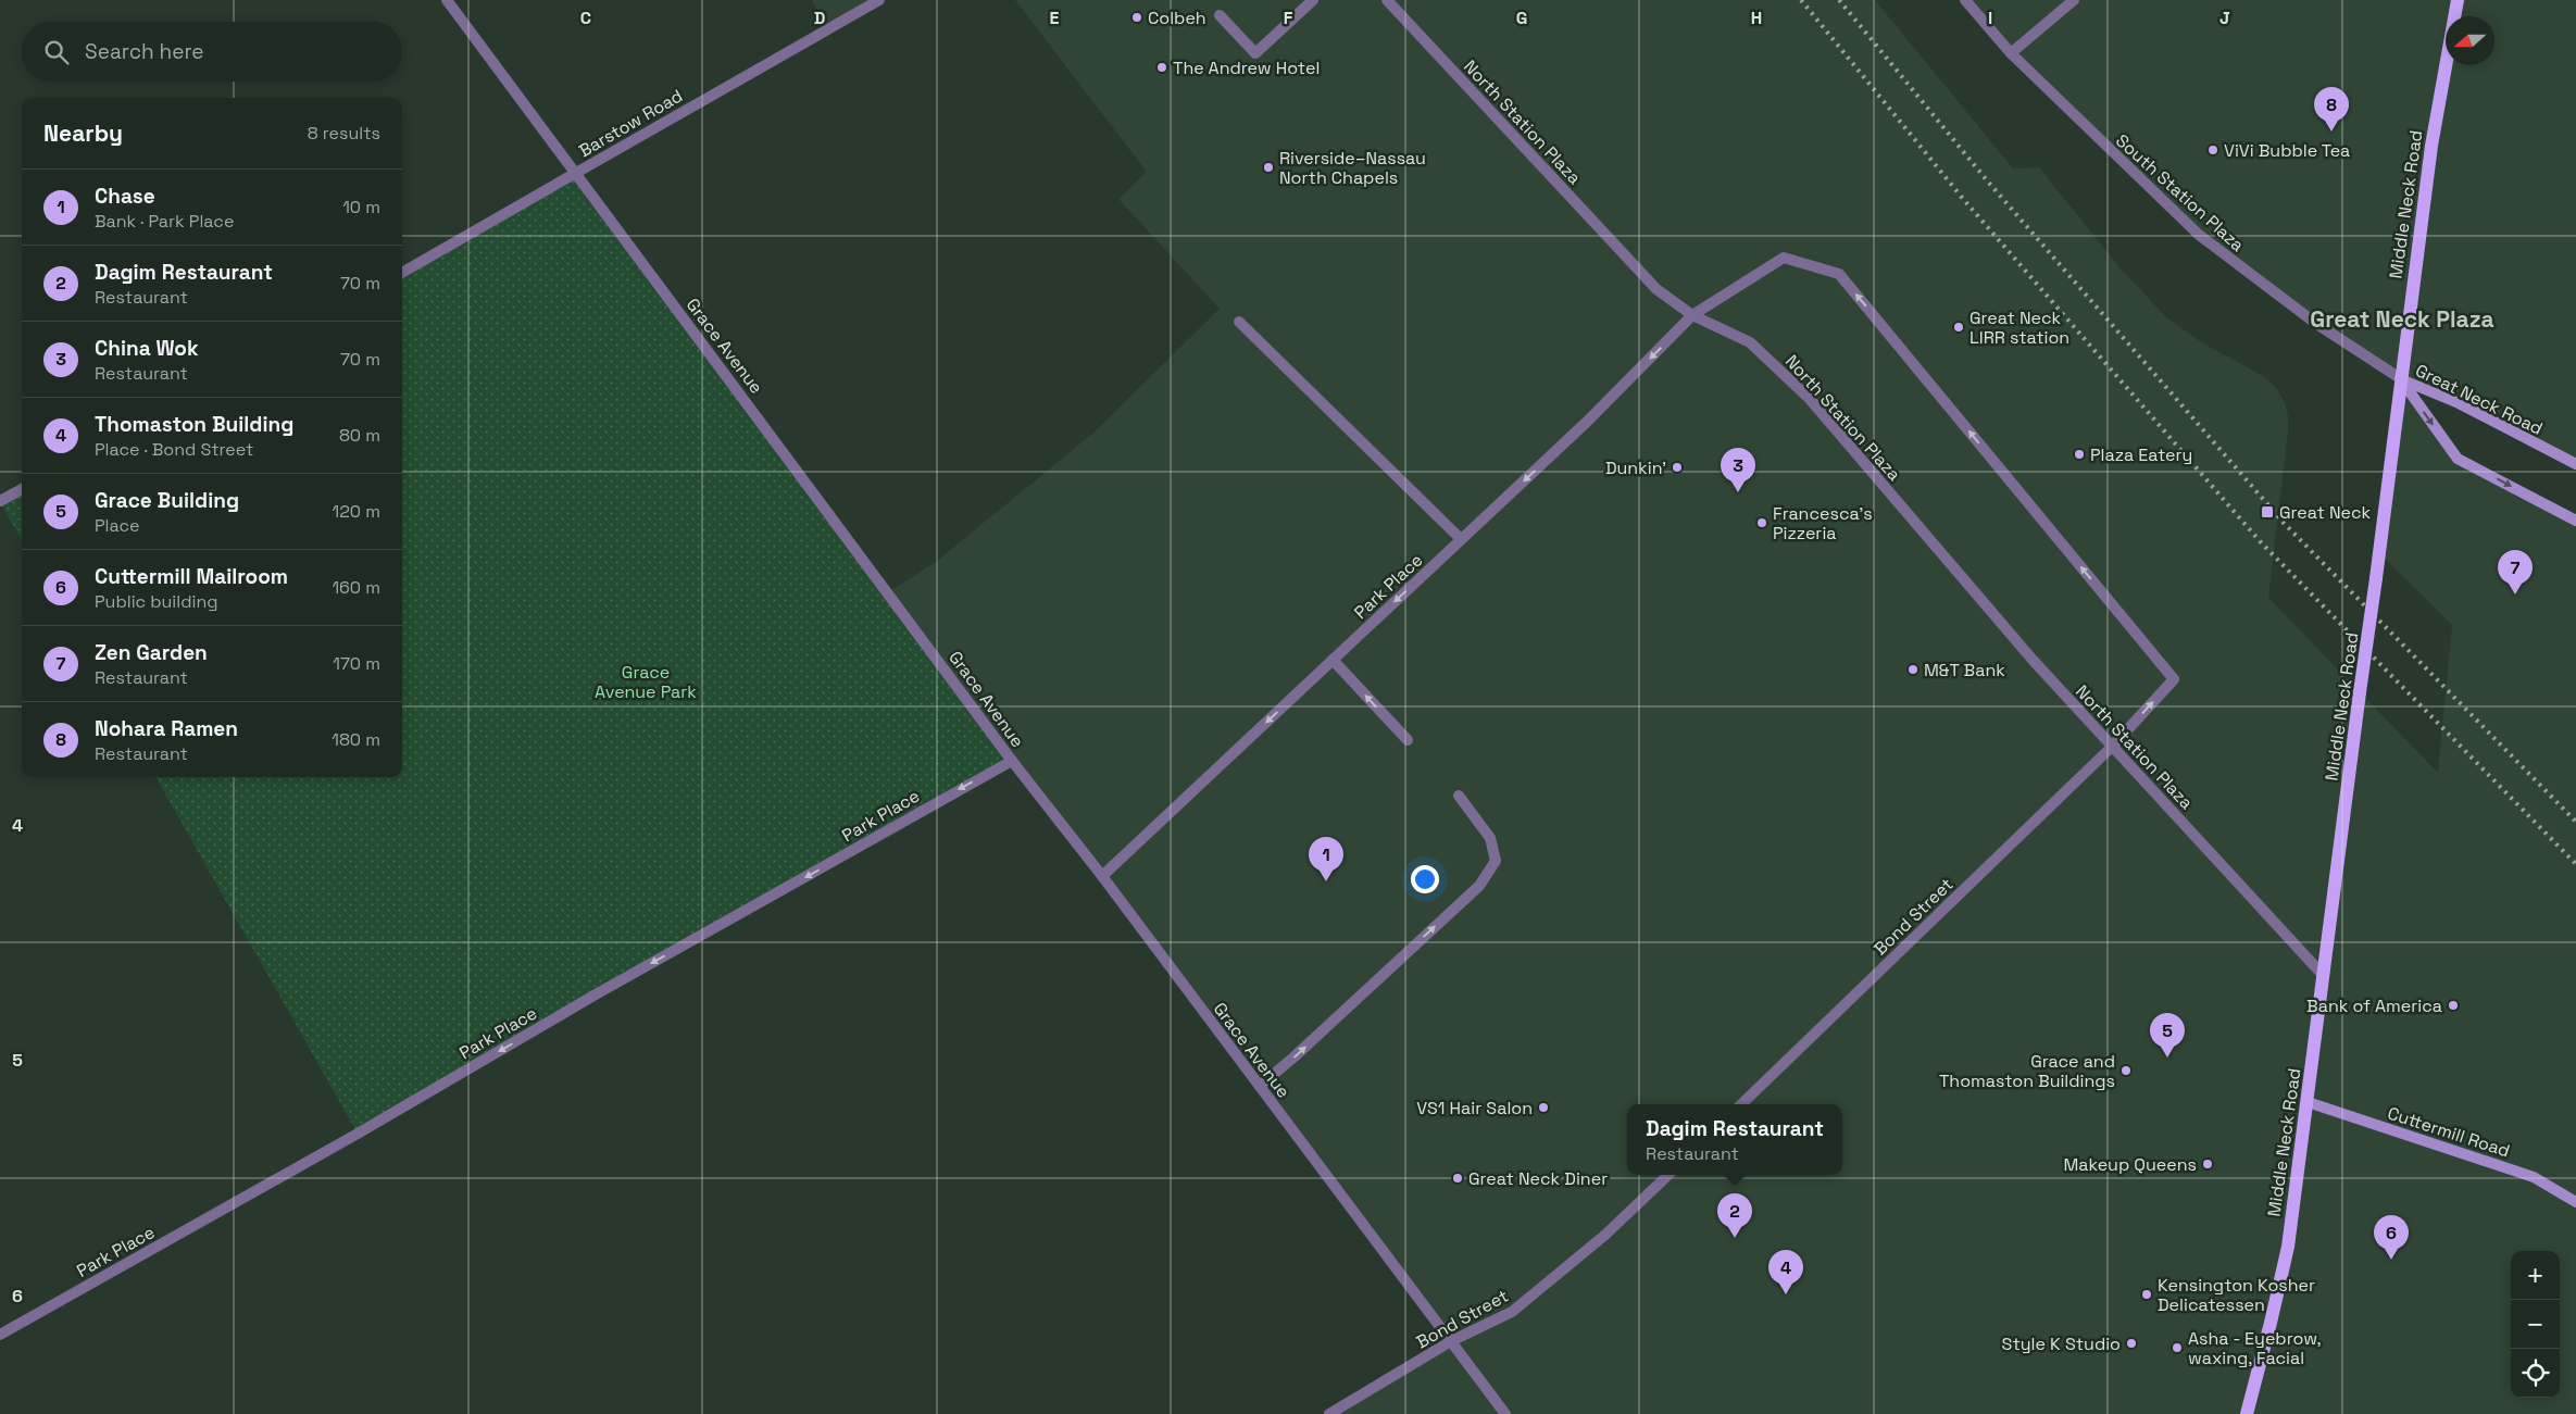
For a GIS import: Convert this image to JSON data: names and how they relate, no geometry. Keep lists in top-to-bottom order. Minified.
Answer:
{"streets":{"main road":["Middle Neck Road","Great Neck Road","Cuttermill Road"],"street":["North Station Plaza","Barstow Road","South Station Plaza","Grace Avenue","Park Place","Bond Street"]},"crossings":[["North Station Plaza","Middle Neck Road"],["North Station Plaza","Park Place"],["North Station Plaza","Bond Street"],["Barstow Road","Grace Avenue"],["South Station Plaza","Middle Neck Road"],["South Station Plaza","Great Neck Road"],["Middle Neck Road","Great Neck Road"],["Middle Neck Road","Cuttermill Road"],["Grace Avenue","Park Place"],["Grace Avenue","Bond Street"],["Park Place","Bond Street"]],"one_way":["Park Place"],"districts":["Great Neck Plaza"],"parks":["Grace Avenue Park"],"places":{"other":["Colbeh","The Andrew Hotel","ViVi Bubble Tea","Riverside–Nassau North Chapels","Great Neck LIRR station","Plaza Eatery","Dunkin'","Francesca's Pizzeria","M&T Bank","Bank of America","Grace and Thomaston Buildings","VS1 Hair Salon","Makeup Queens","Great Neck Diner","Kensington Kosher Delicatessen","Style K Studio","Asha - Eyebrow, waxing, Facial"],"transit":["Great Neck"]},"north":"left","page":{"search":"Search here","pins":["8","3","7","1","5","2","6","4"],"heading":["Nearby","8 results"],"list":[{"mark":"1","name":"Chase","note":"Bank · Park Place","value":"10 m"},{"mark":"2","name":"Dagim Restaurant","note":"Restaurant","value":"70 m"},{"mark":"3","name":"China Wok","note":"Restaurant","value":"70 m"},{"mark":"4","name":"Thomaston Building","note":"Place · Bond Street","value":"80 m"},{"mark":"5","name":"Grace Building","note":"Place","value":"120 m"},{"mark":"6","name":"Cuttermill Mailroom","note":"Public building","value":"160 m"},{"mark":"7","name":"Zen Garden","note":"Restaurant","value":"170 m"},{"mark":"8","name":"Nohara Ramen","note":"Restaurant","value":"180 m"}],"popup":["Dagim Restaurant","Restaurant"],"map_buttons":["+","−"]},"grid":{"columns":["C","D","E","F","G","H","I","J"],"rows":["4","5","6"]}}
